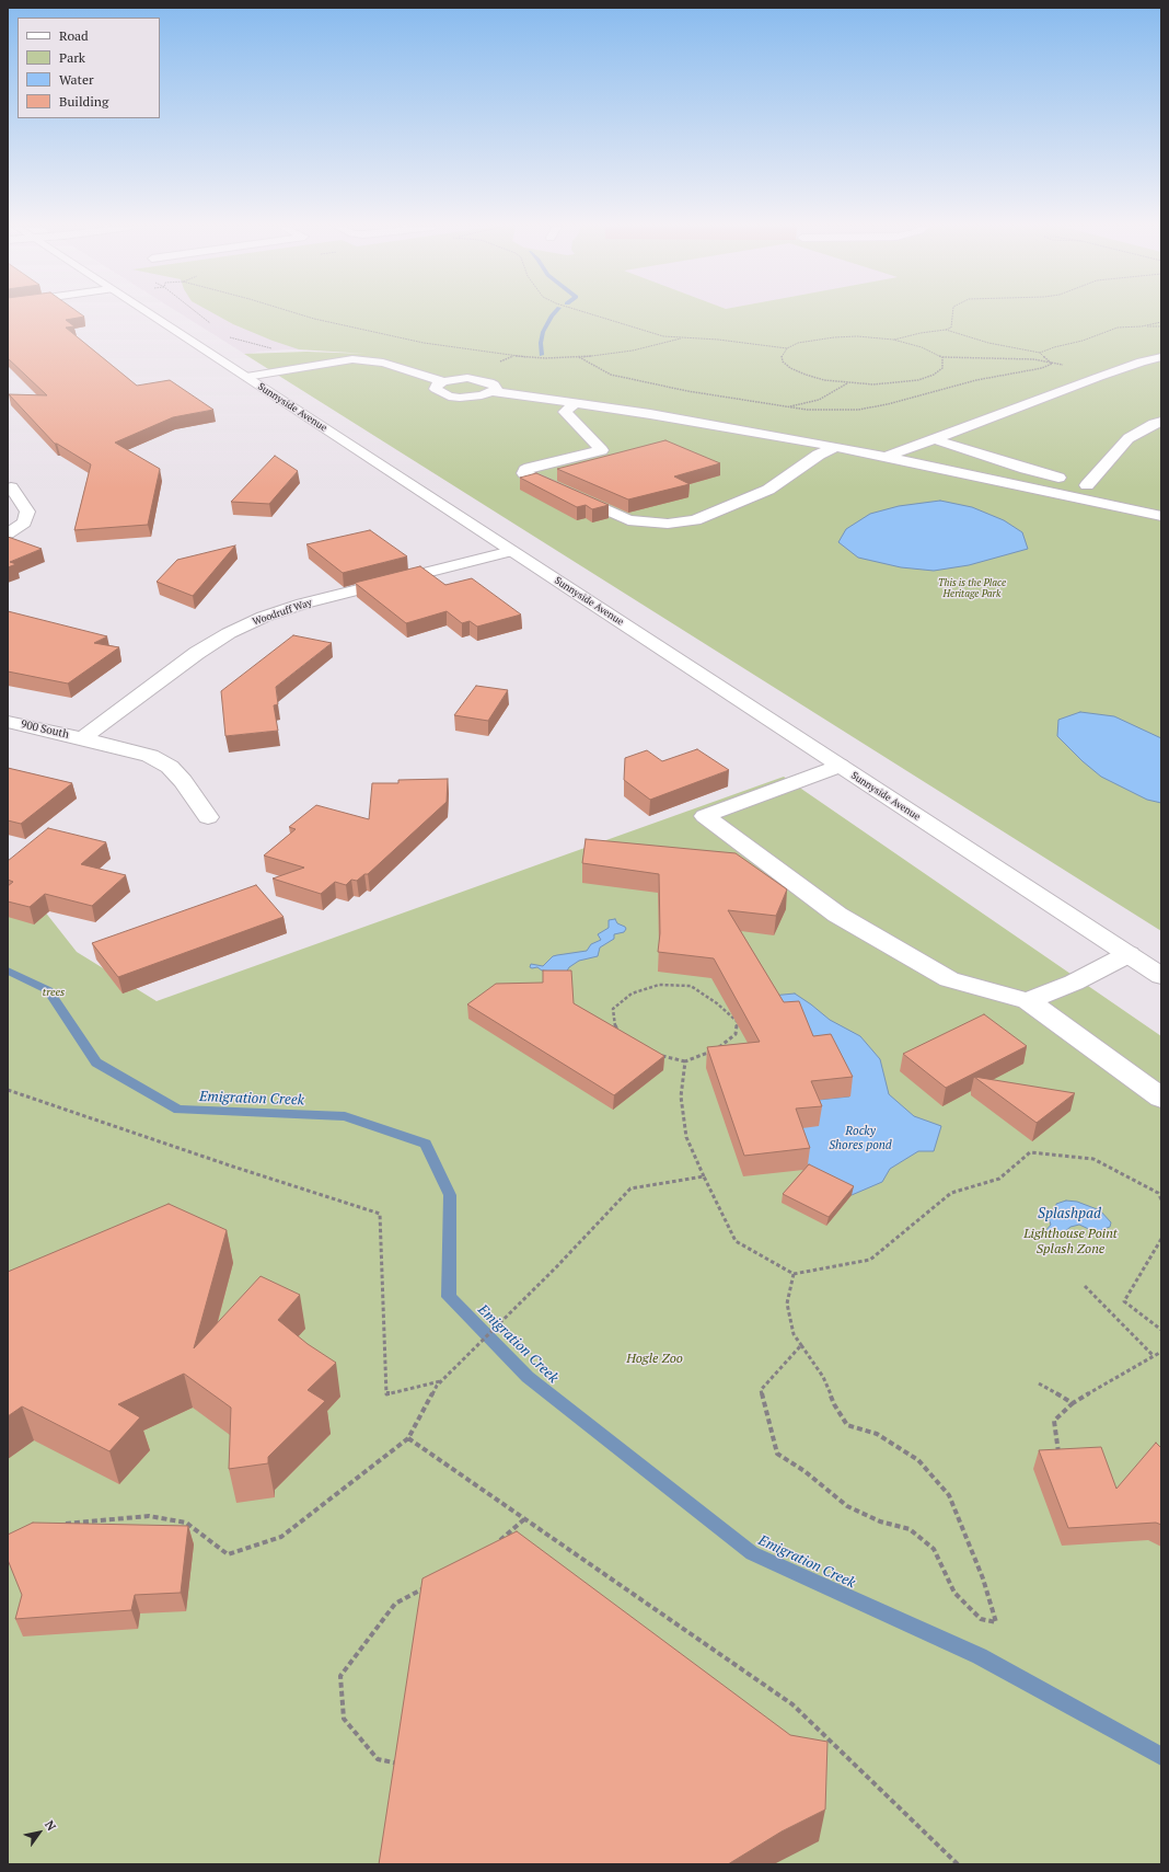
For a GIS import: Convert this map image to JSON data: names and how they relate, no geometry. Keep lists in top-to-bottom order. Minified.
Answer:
{"streets":{"main road":["Sunnyside Avenue","Woodruff Way","900 South"]},"crossings":[["Sunnyside Avenue","Woodruff Way"],["Woodruff Way","900 South"]],"water":["Emigration Creek","Rocky Shores pond","Splashpad"],"parks":["This is the Place Heritage Park","trees","Lighthouse Point Splash Zone","Hogle Zoo"],"legend":["Road","Park","Water","Building"],"north":"top right"}
